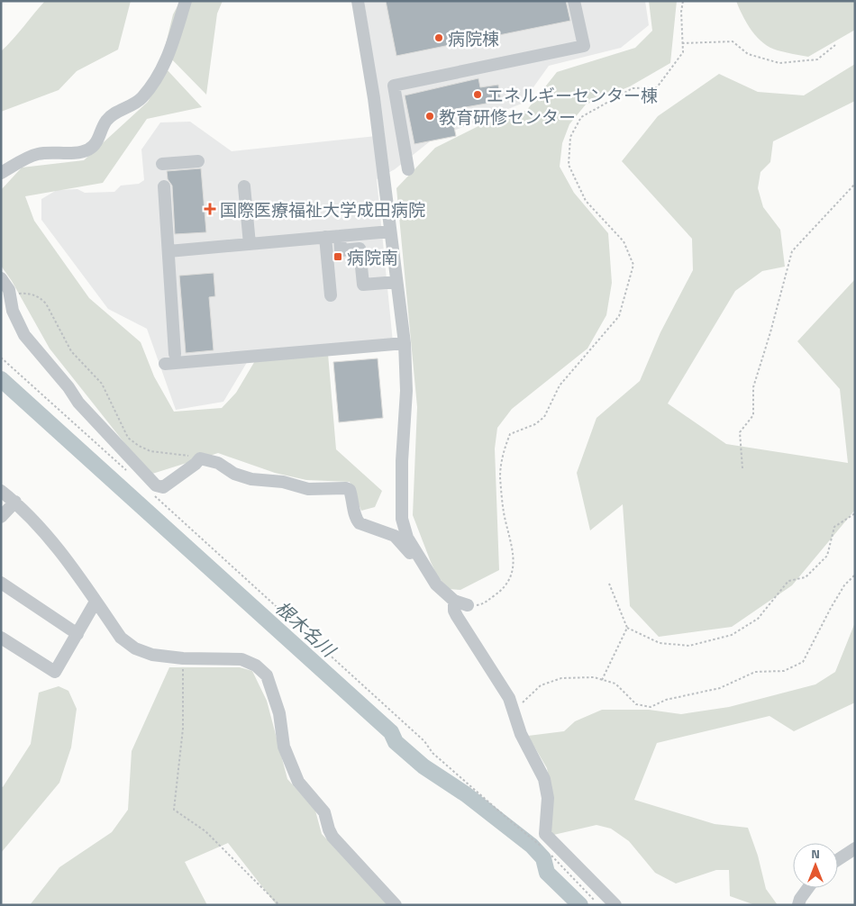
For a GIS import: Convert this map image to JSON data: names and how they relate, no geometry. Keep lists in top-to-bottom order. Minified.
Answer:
{"water":["根木名川"],"places":{"other":["病院棟","エネルギーセンター棟","教育研修センター"],"health":["国際医療福祉大学成田病院"],"transit":["病院南"]},"north":"top"}
